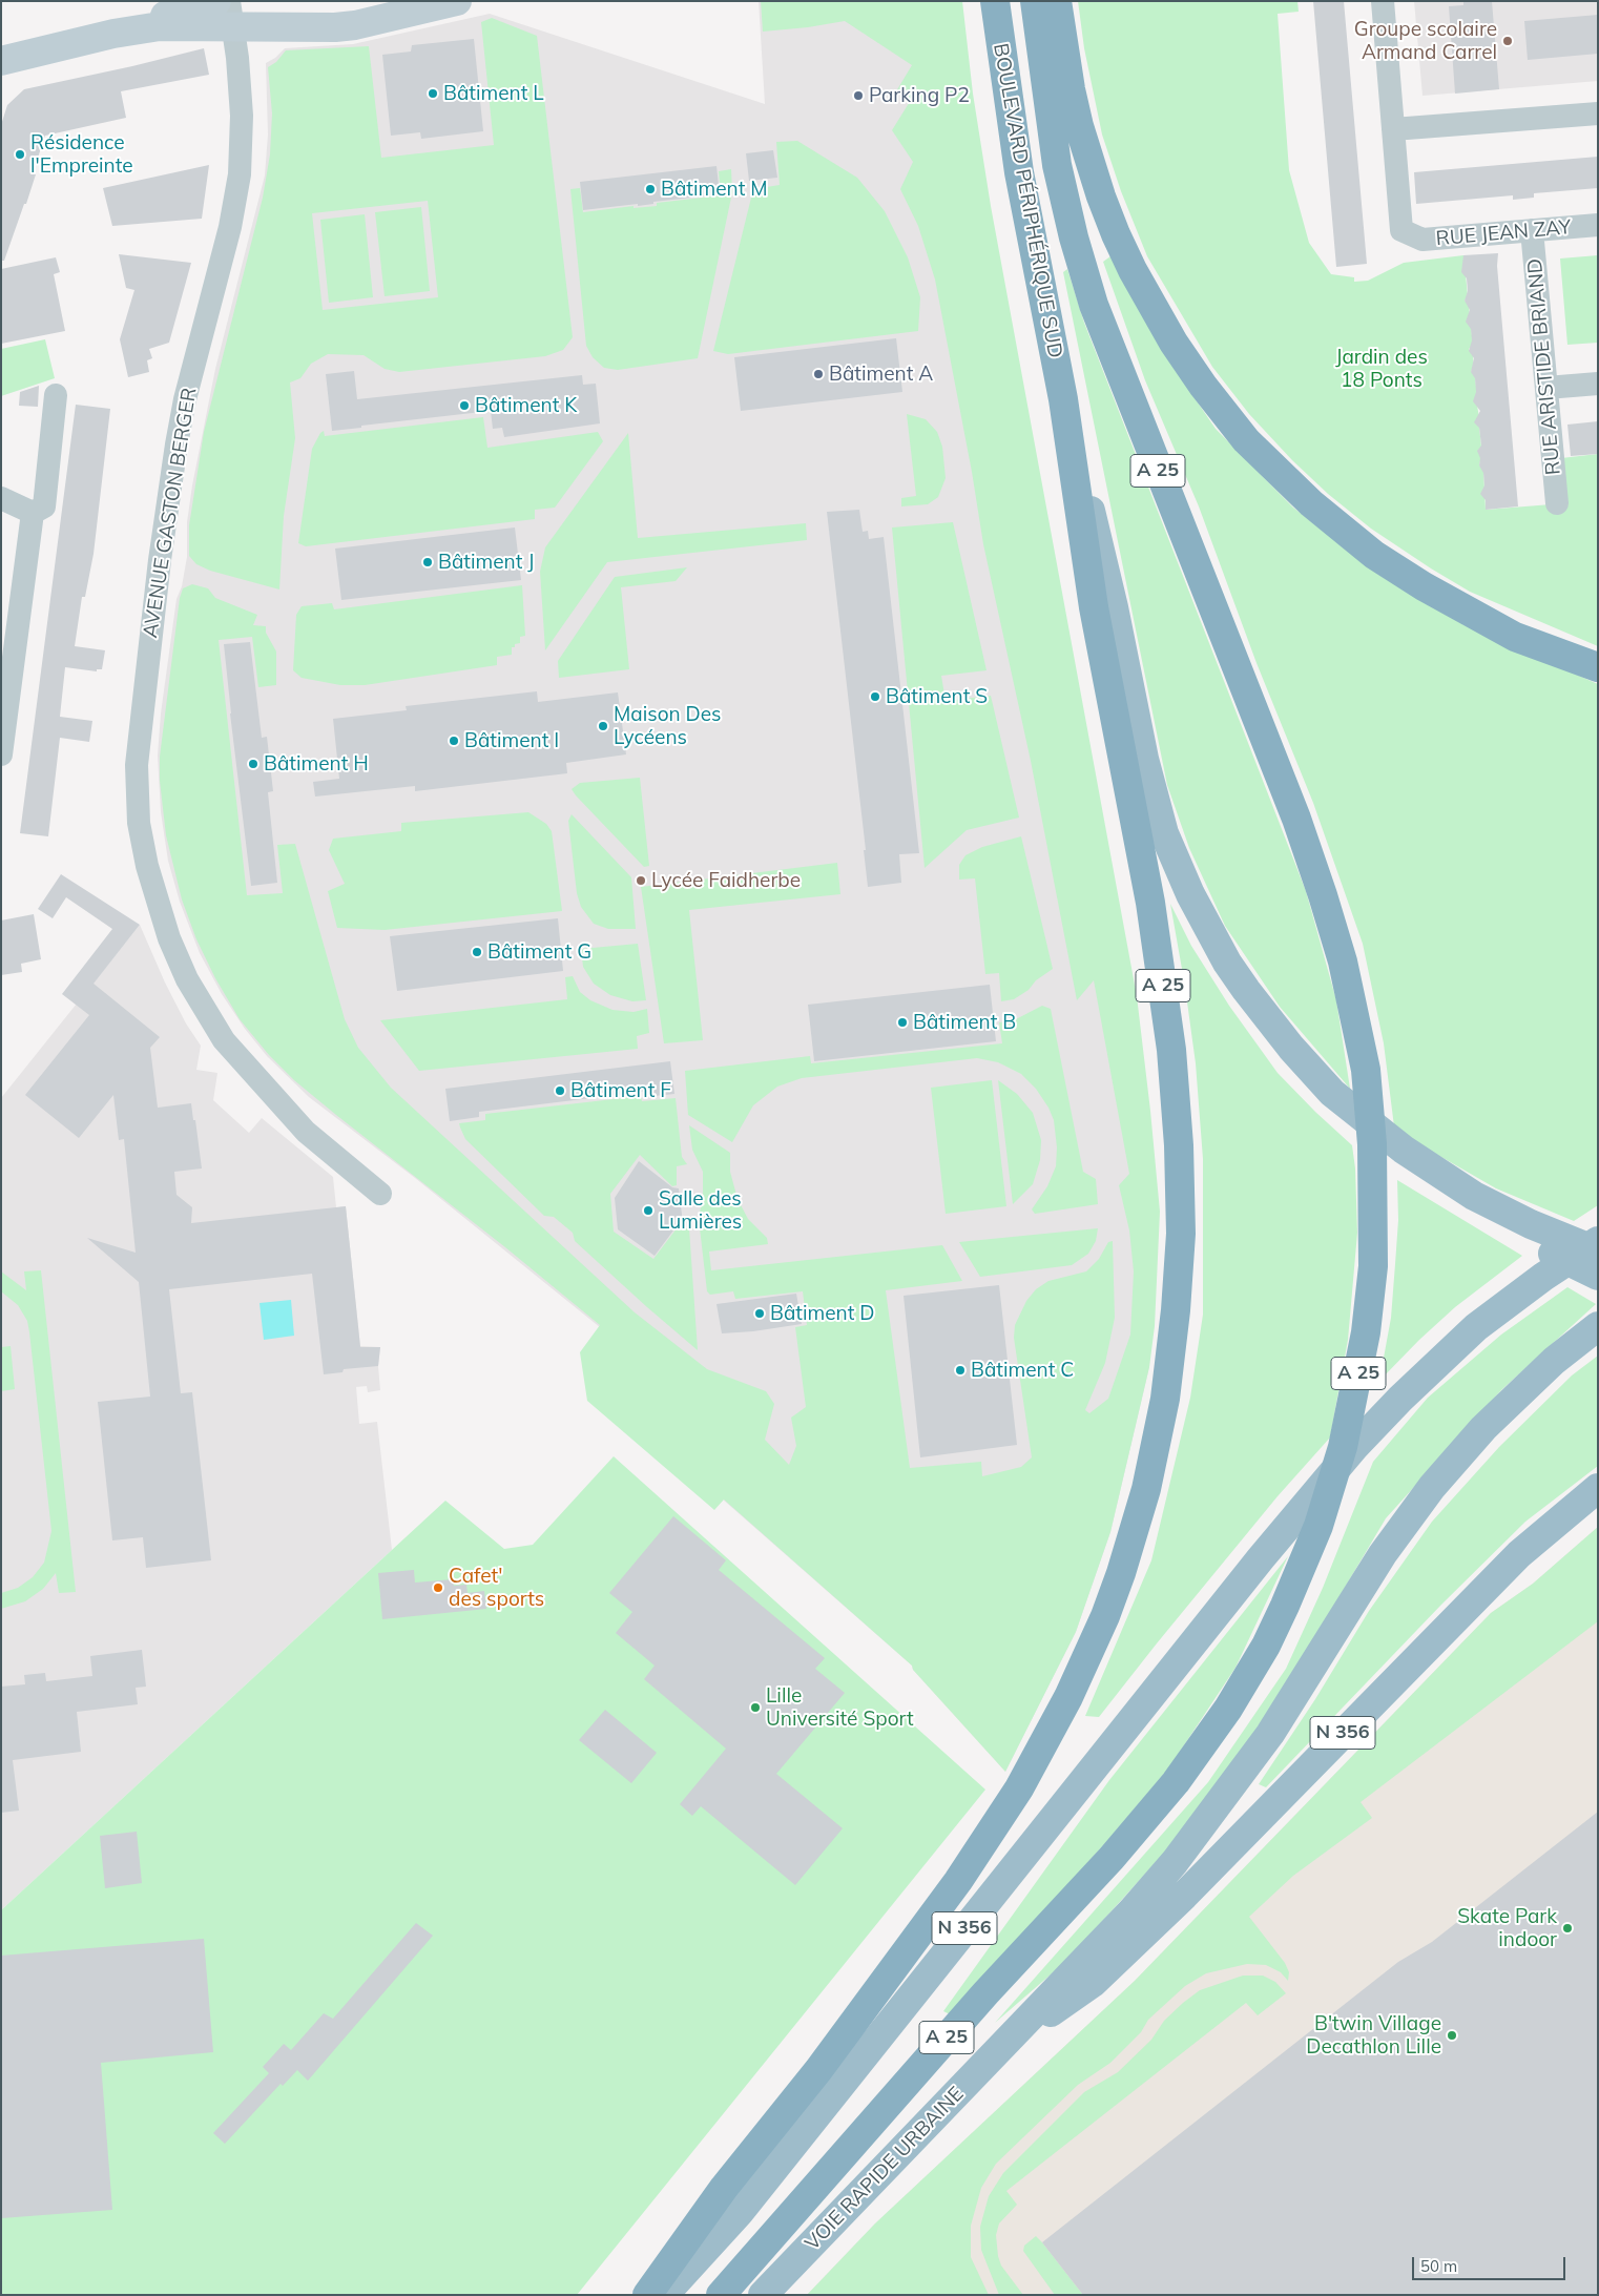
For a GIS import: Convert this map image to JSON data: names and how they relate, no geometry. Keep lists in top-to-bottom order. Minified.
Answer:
{"streets":{"highway":["BOULEVARD PÉRIPHÉRIQUE SUD","A 25","N 356","VOIE RAPIDE URBAINE"],"street":["RUE JEAN ZAY","RUE ARISTIDE BRIAND","AVENUE GASTON BERGER"]},"crossings":[["BOULEVARD PÉRIPHÉRIQUE SUD","A 25"],["RUE JEAN ZAY","RUE ARISTIDE BRIAND"],["N 356","VOIE RAPIDE URBAINE"]],"parks":["Jardin des 18 Ponts"],"places":["Groupe scolaire Armand Carrel","Bâtiment L","Parking P2","Résidence l'Empreinte","Bâtiment M","Bâtiment A","Bâtiment K","Bâtiment J","Bâtiment S","Maison Des Lycéens","Bâtiment I","Bâtiment H","Lycée Faidherbe","Bâtiment G","Bâtiment B","Bâtiment F","Salle des Lumières","Bâtiment D","Bâtiment C","Cafet' des sports","Lille Université Sport","Skate Park indoor","B'twin Village Decathlon Lille"],"scale_bar":"50 m"}
